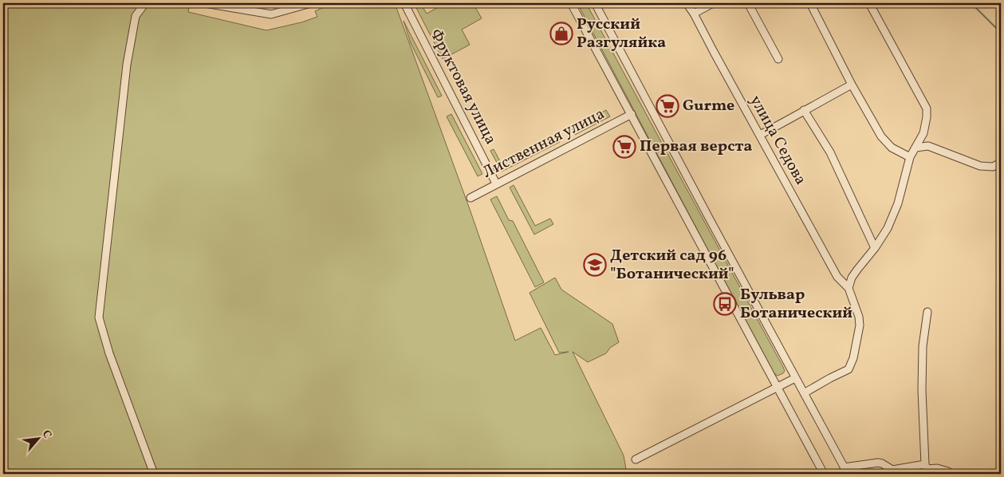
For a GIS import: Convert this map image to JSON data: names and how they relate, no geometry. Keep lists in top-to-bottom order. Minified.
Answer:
{"streets":{"street":["Фруктовая улица","улица Седова","Лиственная улица"]},"crossings":[["Фруктовая улица","Лиственная улица"]],"places":{"shop":["Русский Разгуляйка"],"supermarket":["Gurme","Первая верста"],"school or university":["Детский сад 96 \"Ботанический\""],"bus stop":["Бульвар Ботанический"]},"north":"top right"}
